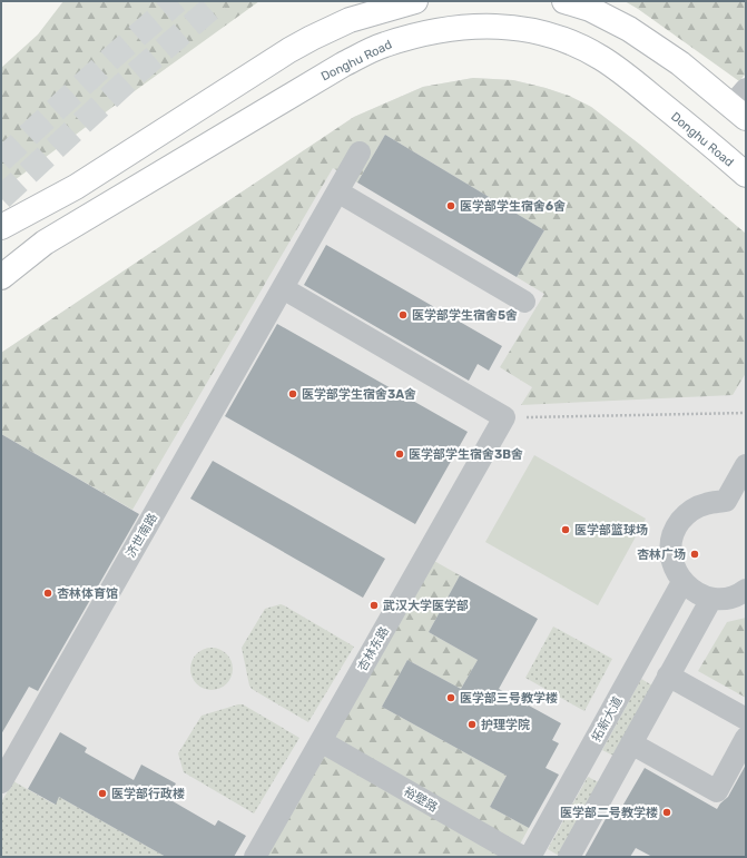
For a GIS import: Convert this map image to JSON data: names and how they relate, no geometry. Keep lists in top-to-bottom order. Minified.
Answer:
{"streets":{"main road":["Donghu Road"],"street":["济世南路","杏林东路","拓新大道","裕壁路"]},"crossings":[["杏林东路","裕壁路"]],"places":["医学部学生宿舍6舍","医学部学生宿舍5舍","医学部学生宿舍3A舍","医学部学生宿舍3B舍","医学部篮球场","杏林广场","杏林体育馆","武汉大学医学部","医学部三号教学楼","护理学院","医学部行政楼","医学部二号教学楼"]}
